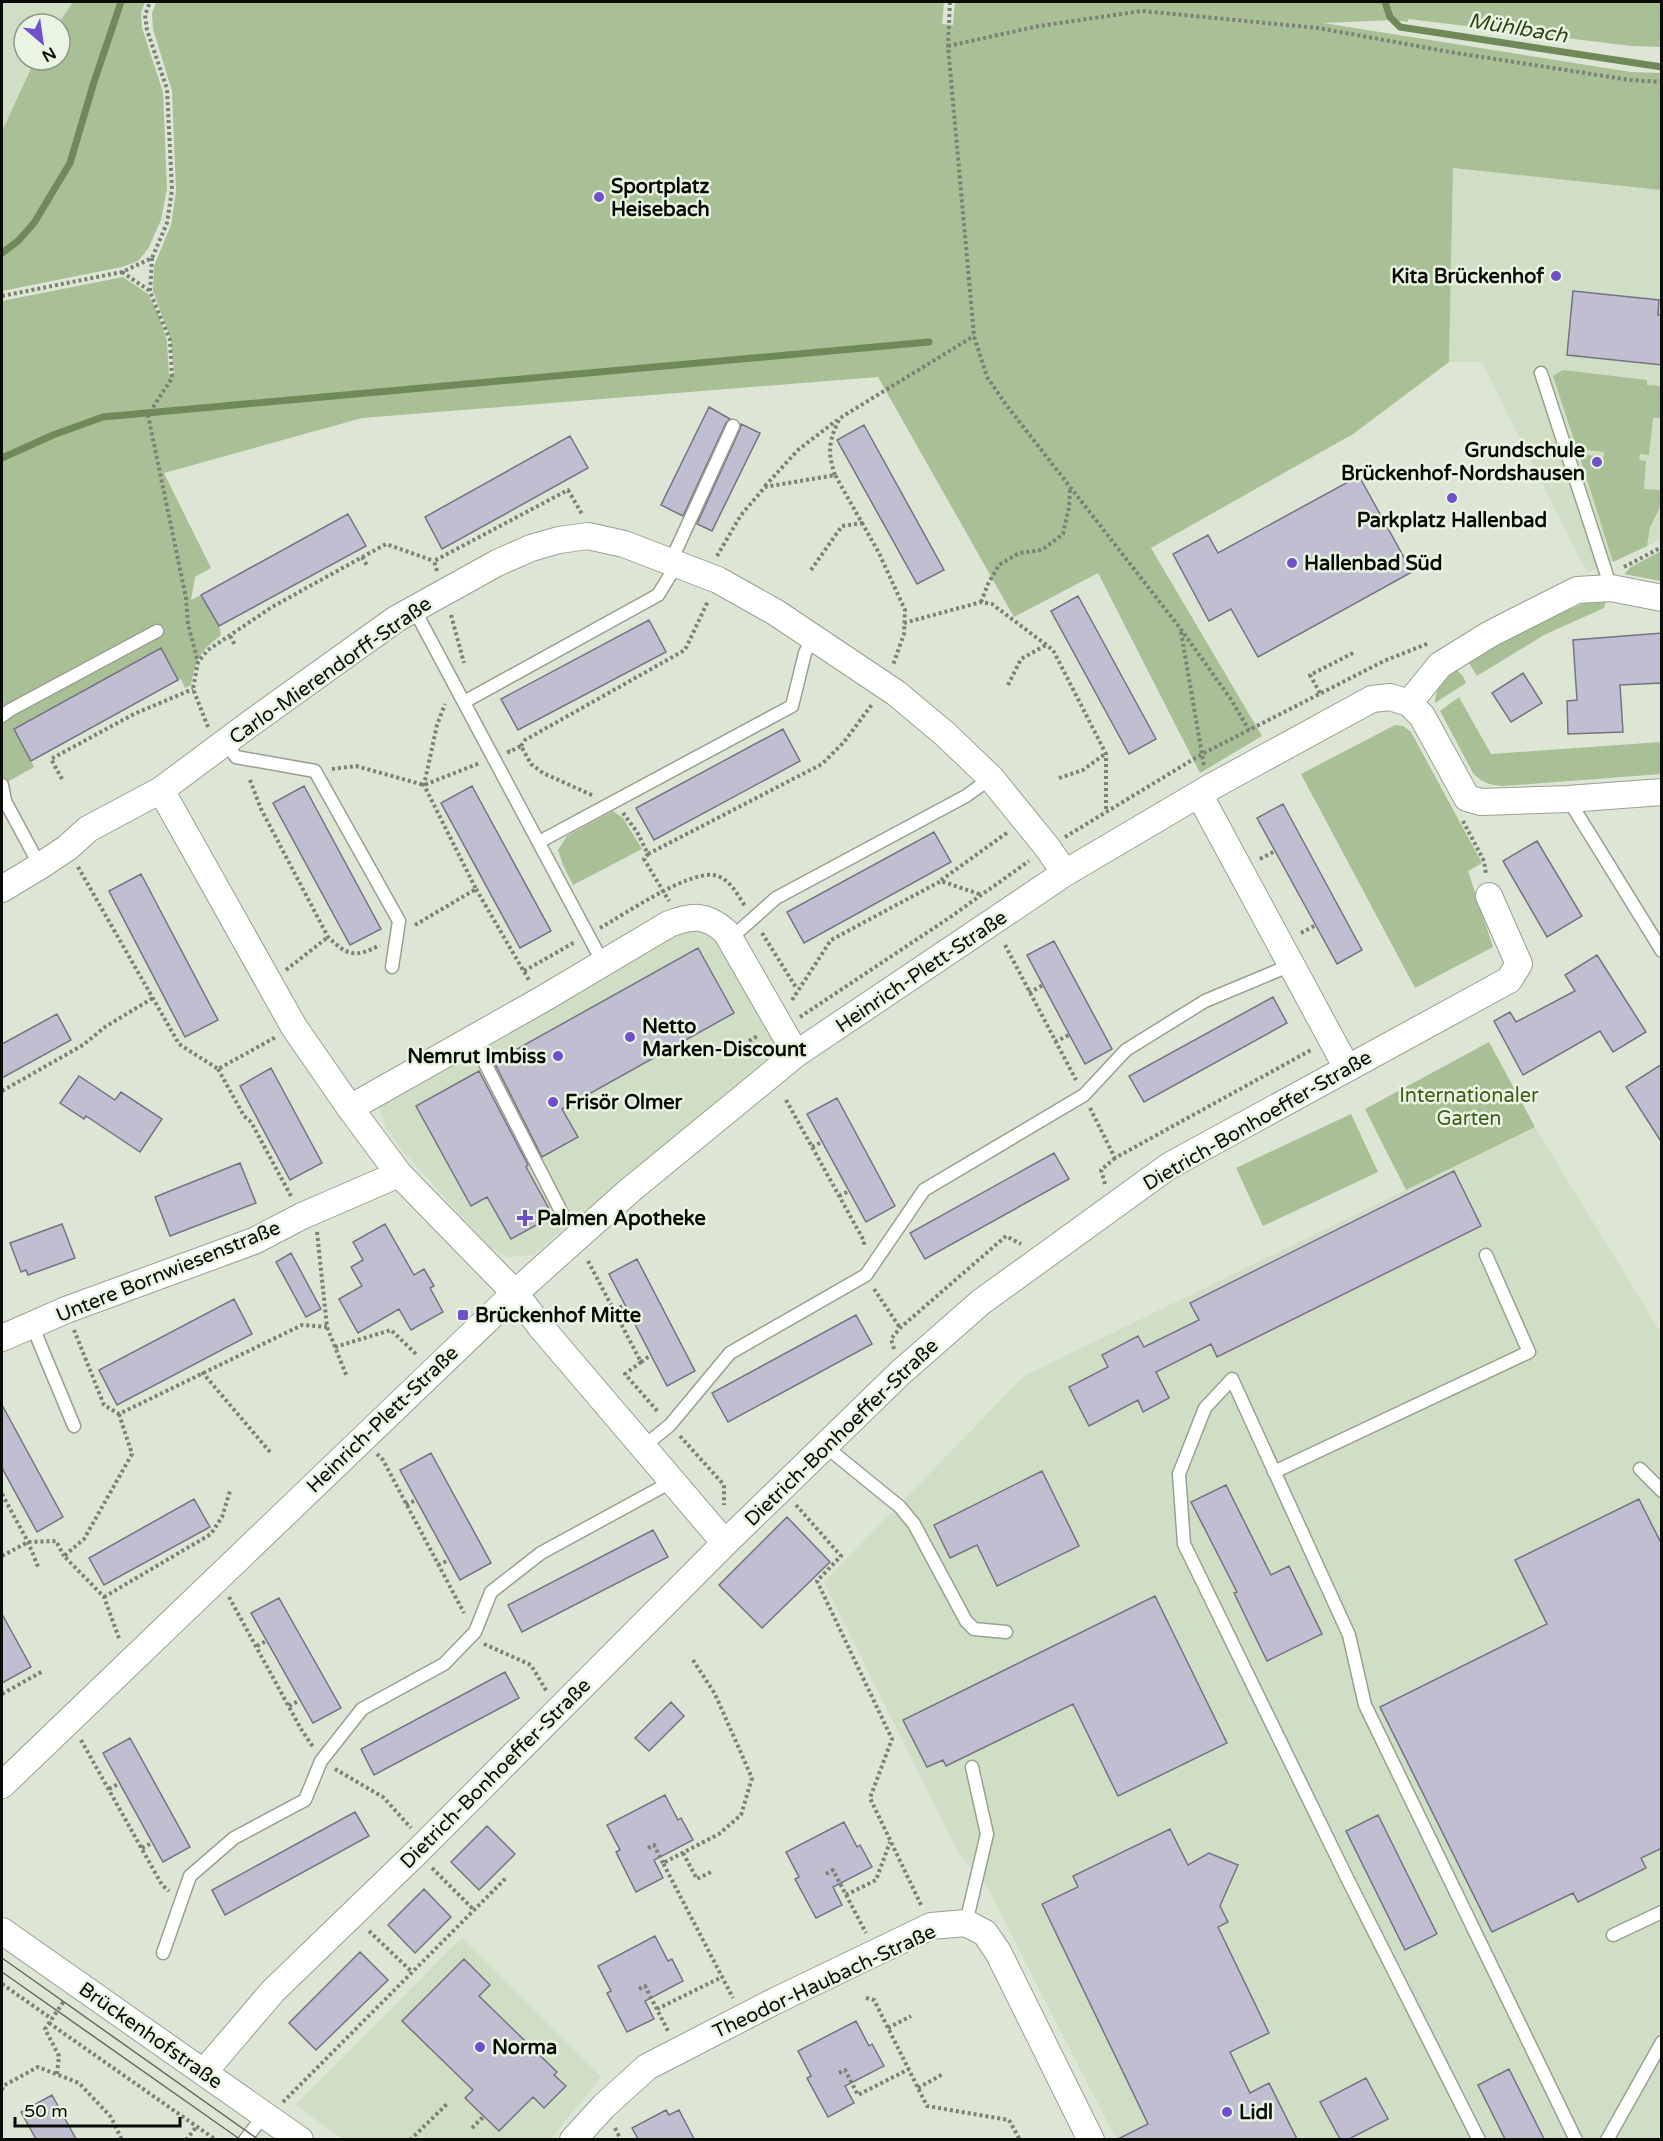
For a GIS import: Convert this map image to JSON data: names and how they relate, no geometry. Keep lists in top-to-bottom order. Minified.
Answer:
{"streets":{"street":["Carlo-Mierendorff-Straße","Heinrich-Plett-Straße","Dietrich-Bonhoeffer-Straße","Untere Bornwiesenstraße","Theodor-Haubach-Straße","Brückenhofstraße"]},"crossings":[["Carlo-Mierendorff-Straße","Heinrich-Plett-Straße"],["Dietrich-Bonhoeffer-Straße","Brückenhofstraße"]],"water":["Mühlbach"],"parks":["Internationaler Garten"],"places":{"other":["Sportplatz Heisebach","Kita Brückenhof","Grundschule Brückenhof-Nordshausen","Parkplatz Hallenbad","Hallenbad Süd","Netto Marken-Discount","Nemrut Imbiss","Frisör Olmer","Norma","Lidl"],"health":["Palmen Apotheke"],"transit":["Brückenhof Mitte"]},"scale_bar":"50 m","north":"bottom right"}
